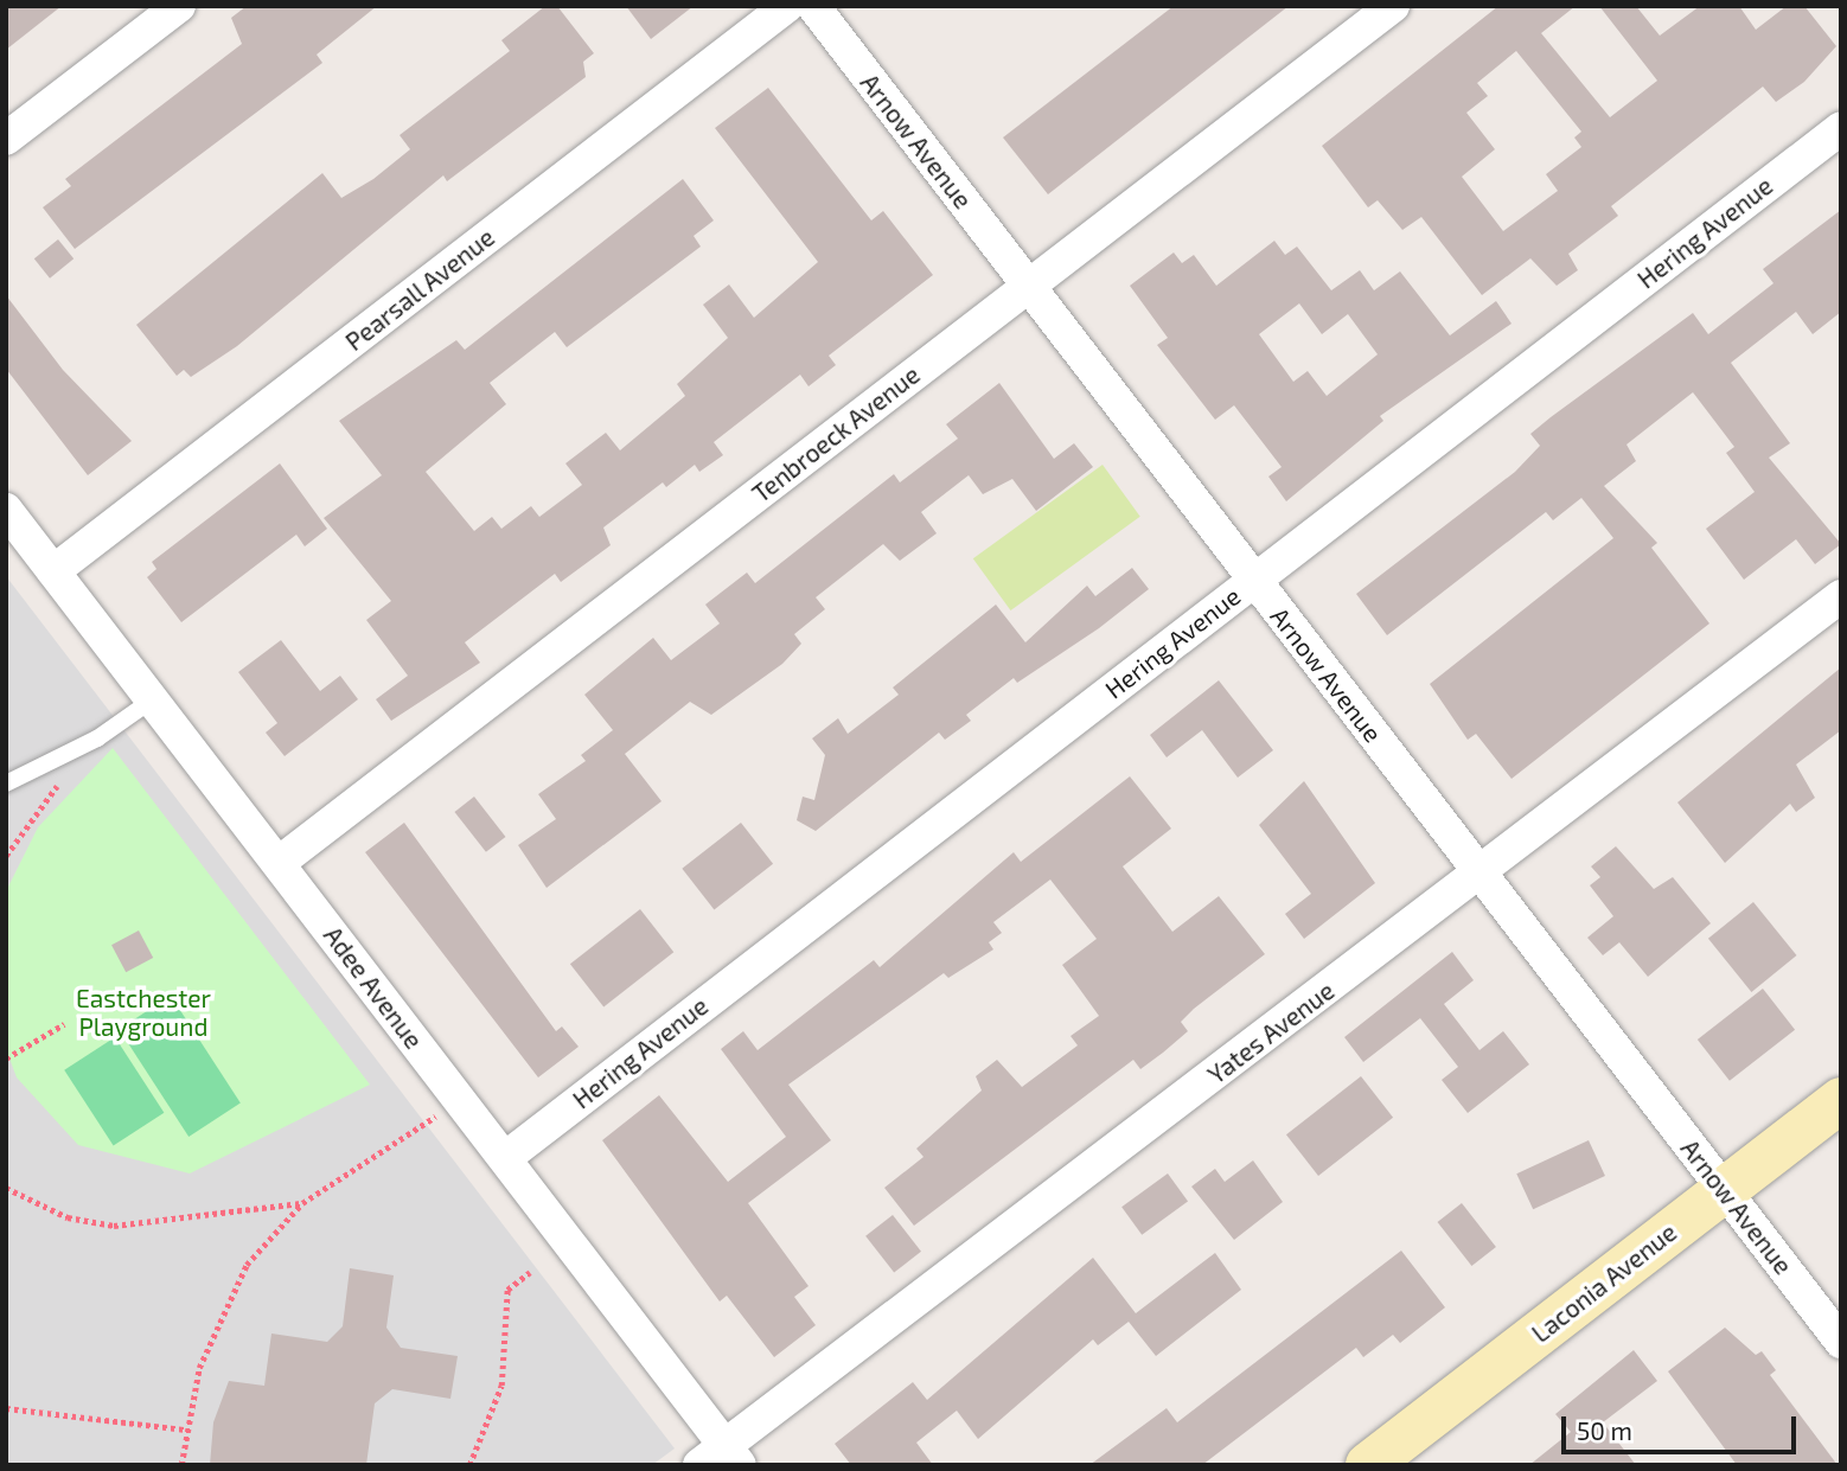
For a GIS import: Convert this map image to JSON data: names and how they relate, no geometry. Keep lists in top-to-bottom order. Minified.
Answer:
{"streets":{"street":["Arnow Avenue","Hering Avenue","Pearsall Avenue","Tenbroeck Avenue","Adee Avenue","Yates Avenue","Laconia Avenue"]},"crossings":[["Arnow Avenue","Hering Avenue"],["Arnow Avenue","Tenbroeck Avenue"],["Arnow Avenue","Yates Avenue"],["Arnow Avenue","Laconia Avenue"],["Hering Avenue","Adee Avenue"],["Pearsall Avenue","Adee Avenue"],["Tenbroeck Avenue","Adee Avenue"],["Adee Avenue","Yates Avenue"]],"parks":["Eastchester Playground"],"scale_bar":"50 m"}
